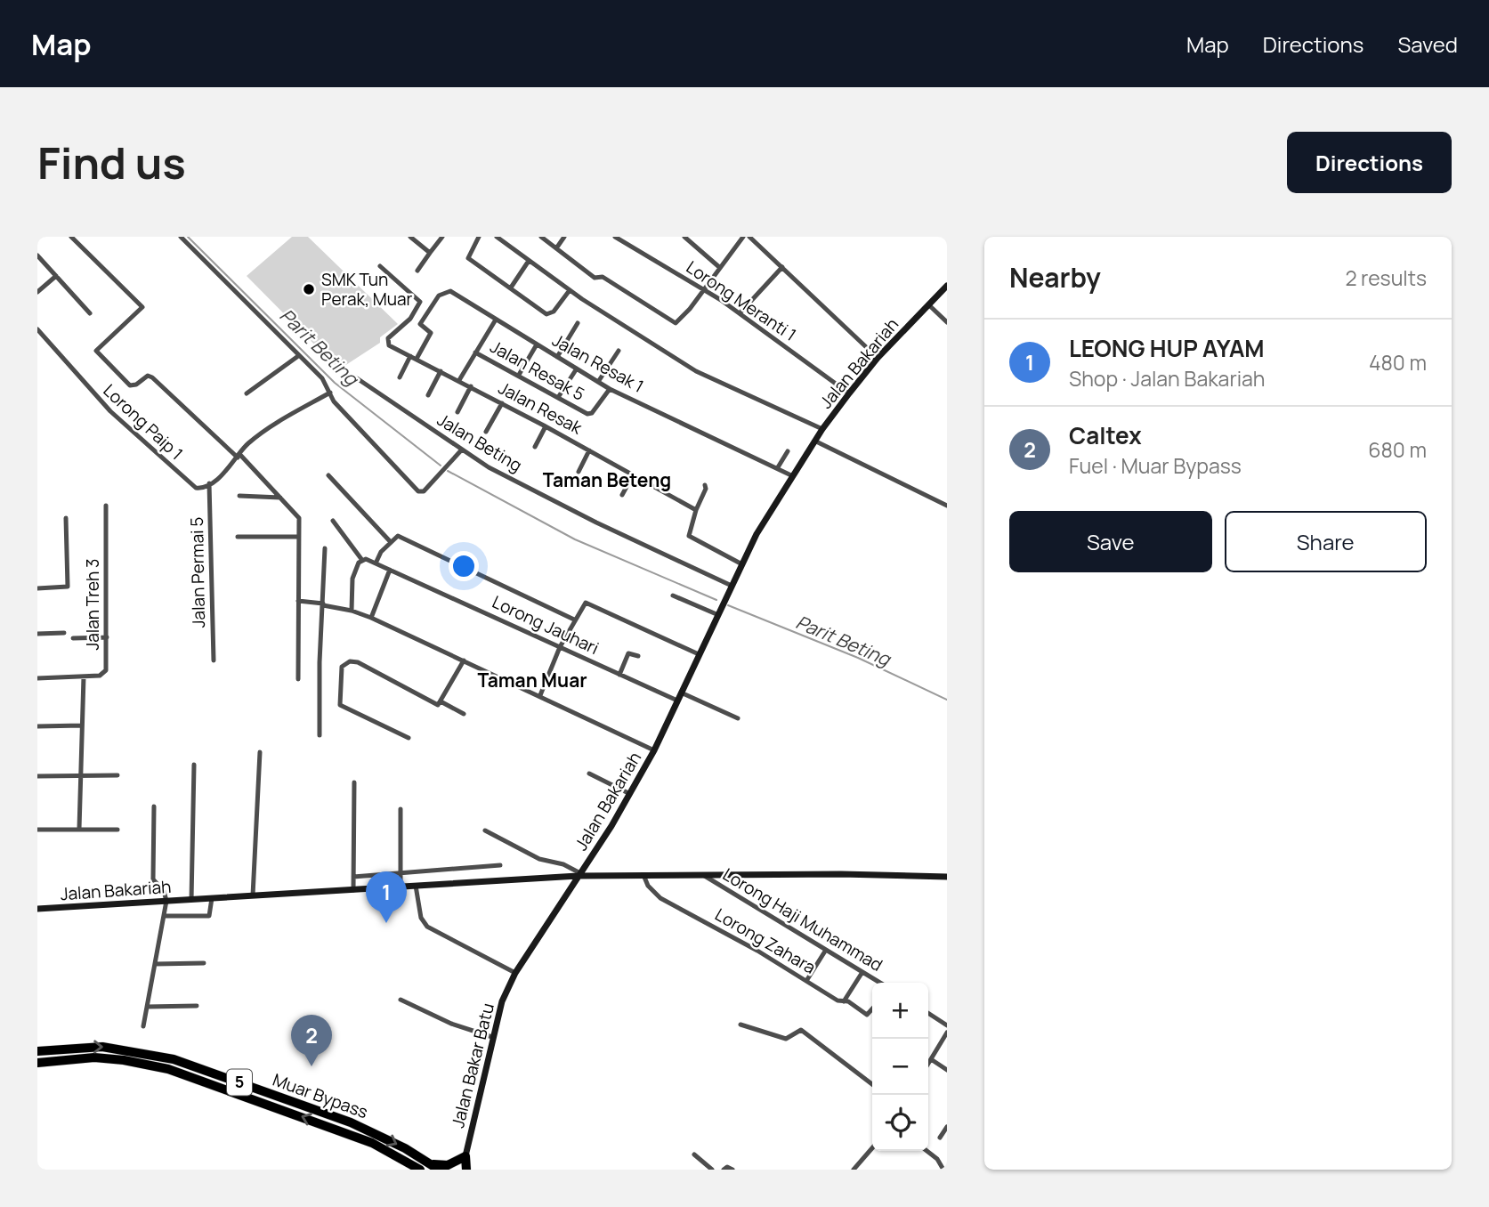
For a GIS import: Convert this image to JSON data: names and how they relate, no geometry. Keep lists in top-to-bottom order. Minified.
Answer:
{"streets":{"highway":["5","Muar Bypass"],"main road":["Jalan Bakariah","Jalan Bakar Batu"],"street":["Lorong Meranti 1","Jalan Resak 1","Jalan Resak 5","Jalan Resak","Lorong Paip 1","Jalan Beting","Jalan Permai 5","Jalan Treh 3","Lorong Jauhari","Lorong Haji Muhammad","Lorong Zahara"]},"crossings":[["Lorong Meranti 1","Jalan Bakariah"],["Jalan Resak 1","Jalan Bakariah"],["Jalan Resak 1","Jalan Resak 5"],["Jalan Resak 1","Jalan Resak"],["Jalan Bakariah","Jalan Beting"],["Jalan Bakariah","Lorong Jauhari"],["Jalan Bakariah","Jalan Bakar Batu"],["Lorong Paip 1","Jalan Permai 5"]],"districts":["Taman Beteng","Taman Muar"],"water":["Parit Beting"],"places":["SMK Tun Perak, Muar"],"page":{"header":"Map","nav":["Map","Directions","Saved"],"buttons":["Directions",["Save","Share"]],"title":"Find us","heading":["Nearby","2 results"],"list":[{"mark":"1","name":"LEONG HUP AYAM","note":"Shop · Jalan Bakariah","value":"480 m"},{"mark":"2","name":"Caltex","note":"Fuel · Muar Bypass","value":"680 m"}],"pins":["1","2"],"map_buttons":["+","−"]}}
